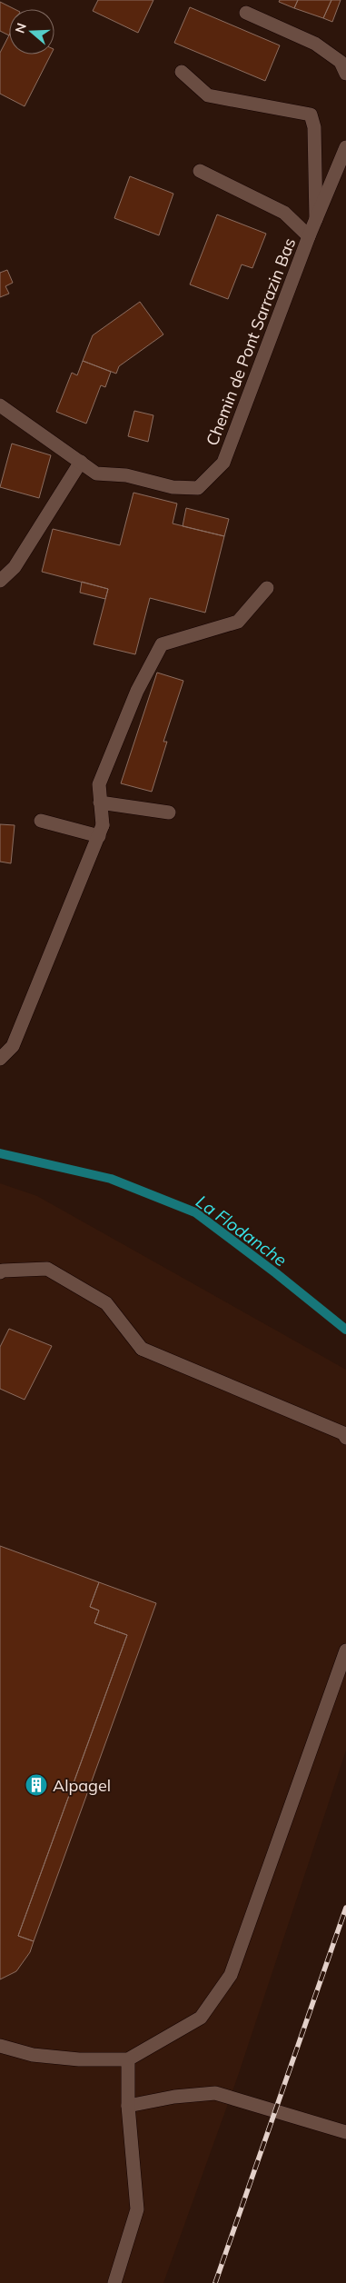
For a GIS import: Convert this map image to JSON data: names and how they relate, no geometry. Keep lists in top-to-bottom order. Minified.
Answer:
{"streets":{"street":["Chemin de Pont Sarrazin Bas"]},"water":["La Flodanche"],"places":{"building":["Alpagel"]},"north":"left"}
